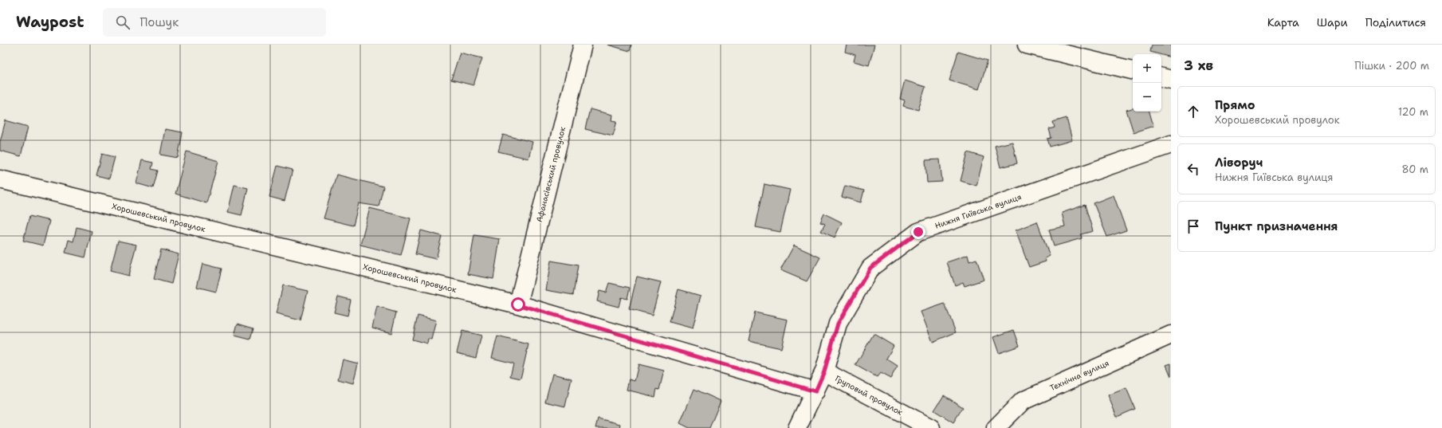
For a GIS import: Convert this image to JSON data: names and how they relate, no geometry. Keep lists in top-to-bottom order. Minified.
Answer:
{"streets":{"street":["Афанасівський провулок","Нижня Гиївська вулиця","Хорошевський провулок","Технічна вулиця","Груповий провулок"]},"crossings":[["Афанасівський провулок","Хорошевський провулок"],["Нижня Гиївська вулиця","Хорошевський провулок"],["Нижня Гиївська вулиця","Груповий провулок"]],"page":{"header":"Waypost","search":"Пошук","nav":["Карта","Шари","Поділитися"],"heading":["3 хв","Пішки · 200 m"],"map_buttons":["+","−"],"list":[["Прямо","Хорошевський провулок","120 m"],["Ліворуч","Нижня Гиївська вулиця","80 m"],"Пункт призначення"]}}
